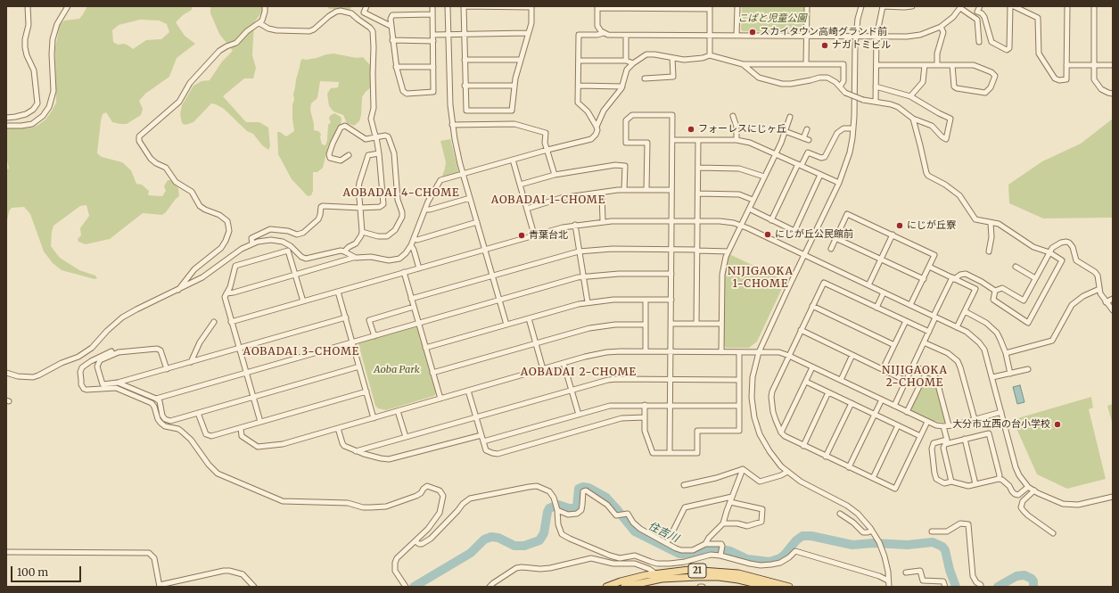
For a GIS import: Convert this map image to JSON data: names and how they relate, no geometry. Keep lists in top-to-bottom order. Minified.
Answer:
{"streets":{"main road":["21"]},"districts":["AOBADAI 4-CHOME","AOBADAI 1-CHOME","NIJIGAOKA 1-CHOME","AOBADAI 3-CHOME","NIJIGAOKA 2-CHOME","AOBADAI 2-CHOME"],"water":["住吉川"],"parks":["こばと児童公園","Aoba Park"],"places":["スカイタウン高崎グランド前","ナガトミビル","フォーレスにじヶ丘","にじが丘寮","にじが丘公民館前","青葉台北","大分市立西の台小学校"],"scale_bar":"100 m"}
